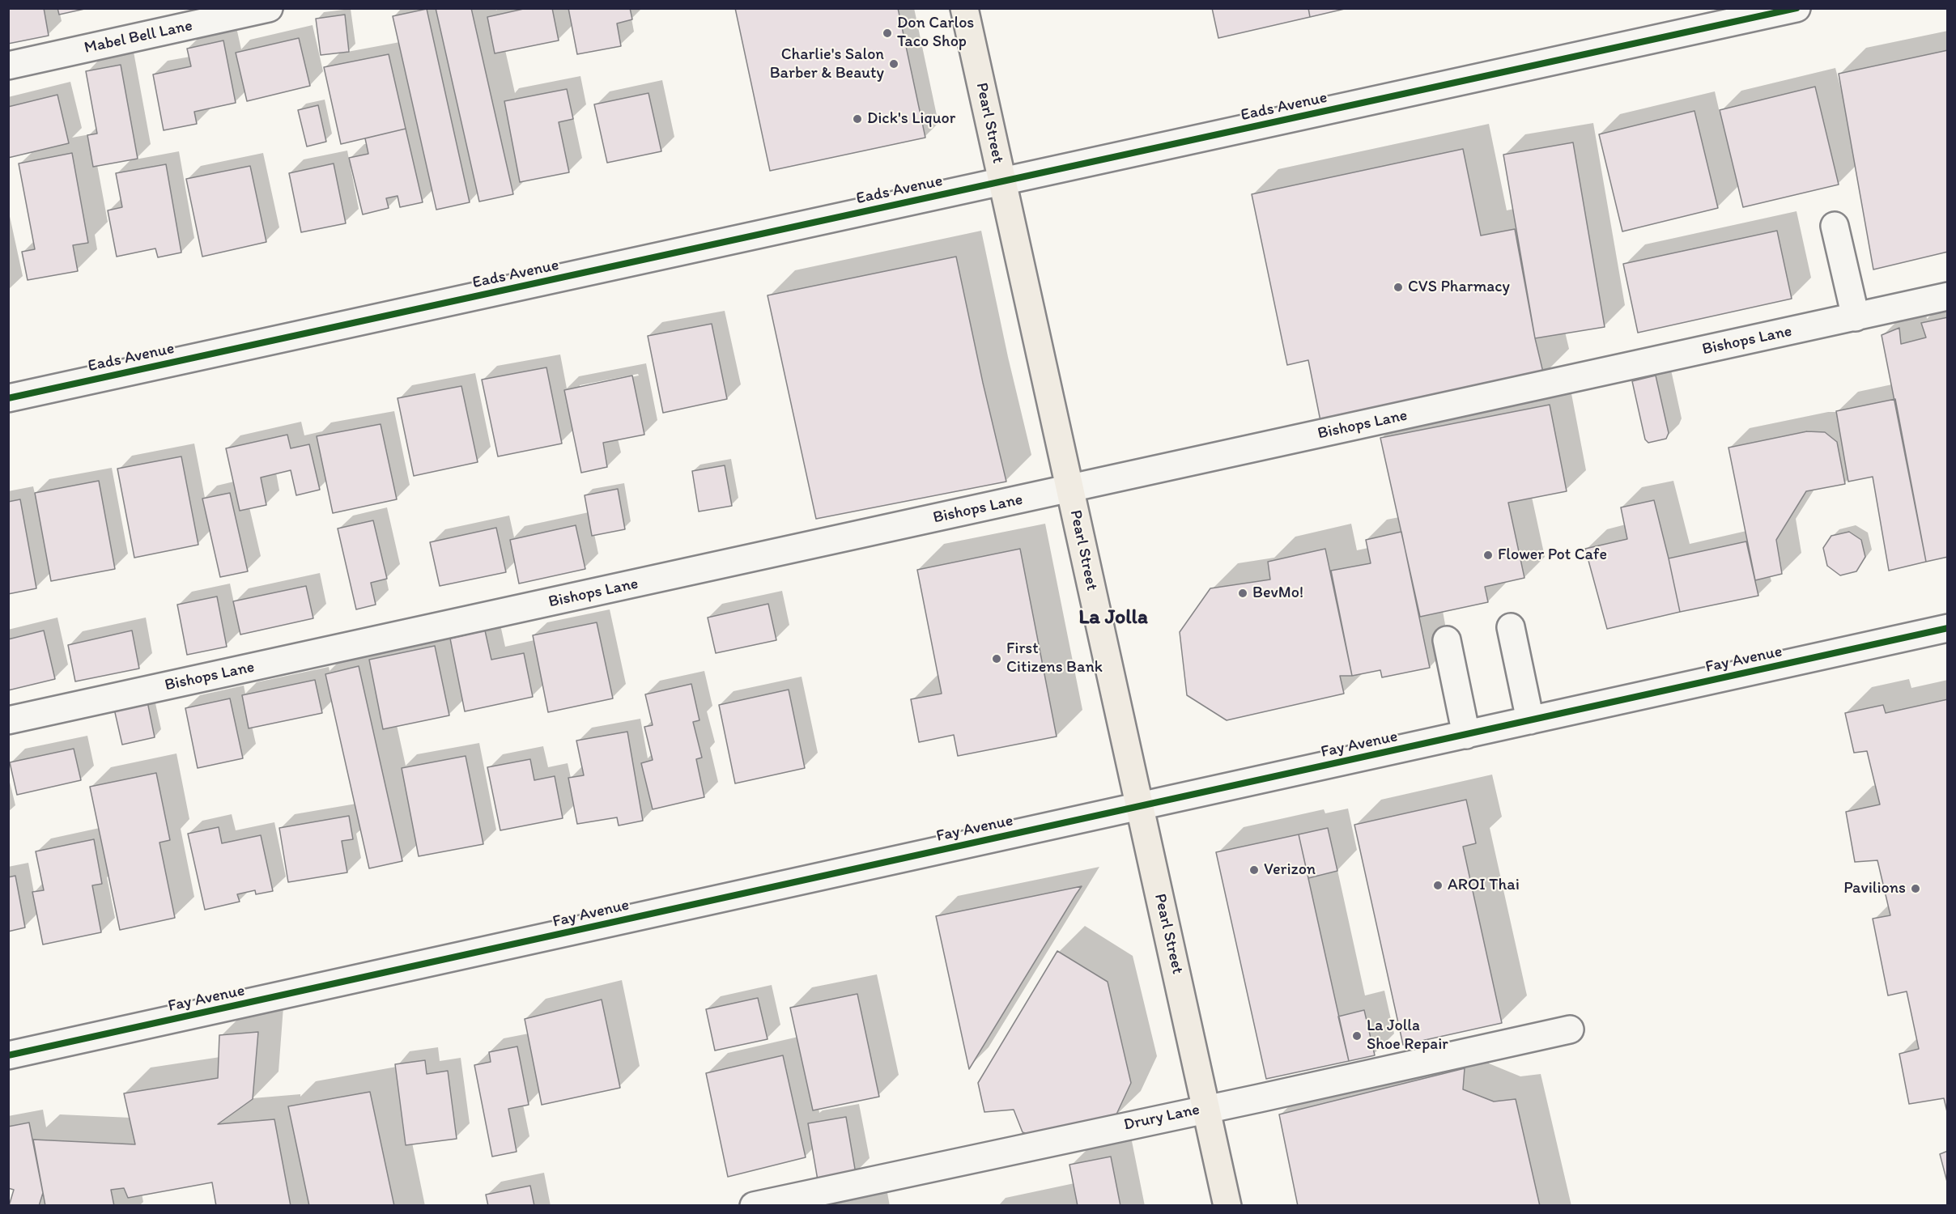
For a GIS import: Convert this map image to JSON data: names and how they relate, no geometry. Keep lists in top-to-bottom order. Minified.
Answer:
{"streets":{"main road":["Pearl Street"],"street":["Mabel Bell Lane","Eads Avenue","Bishops Lane","Fay Avenue","Drury Lane"]},"crossings":[["Eads Avenue","Pearl Street"],["Pearl Street","Bishops Lane"],["Pearl Street","Fay Avenue"],["Pearl Street","Drury Lane"]],"districts":["La Jolla"],"places":["Don Carlos Taco Shop","Charlie's Salon Barber & Beauty","Dick's Liquor","CVS Pharmacy","Flower Pot Cafe","BevMo!","First Citizens Bank","Verizon","AROI Thai","Pavilions","La Jolla Shoe Repair"]}
